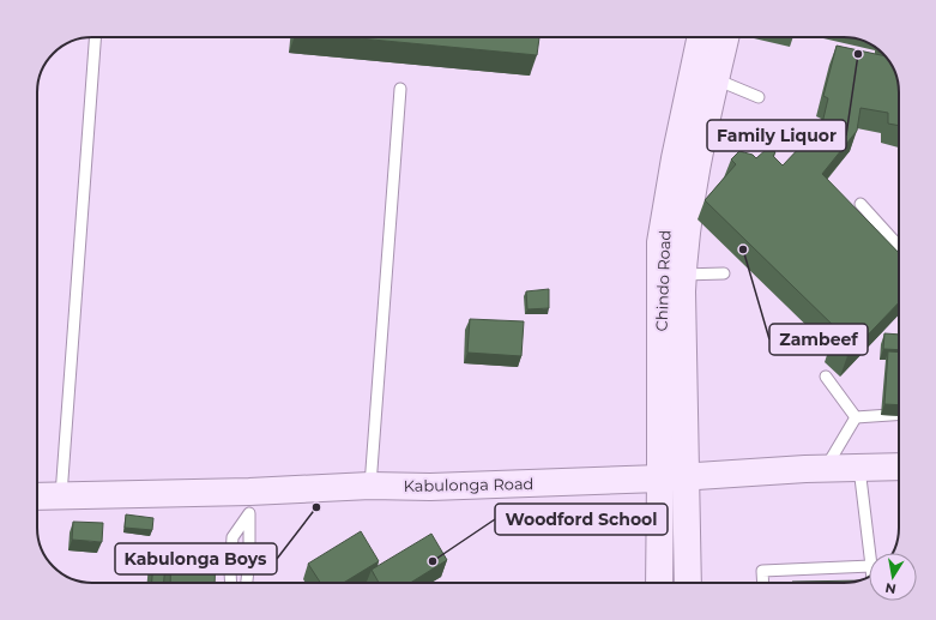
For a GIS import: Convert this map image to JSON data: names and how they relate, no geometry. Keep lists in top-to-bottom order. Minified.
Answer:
{"streets":{"main road":["Chindo Road","Kabulonga Road"]},"crossings":[["Chindo Road","Kabulonga Road"]],"places":["Family Liquor","Zambeef","Kabulonga Boys","Woodford School"],"north":"bottom"}
